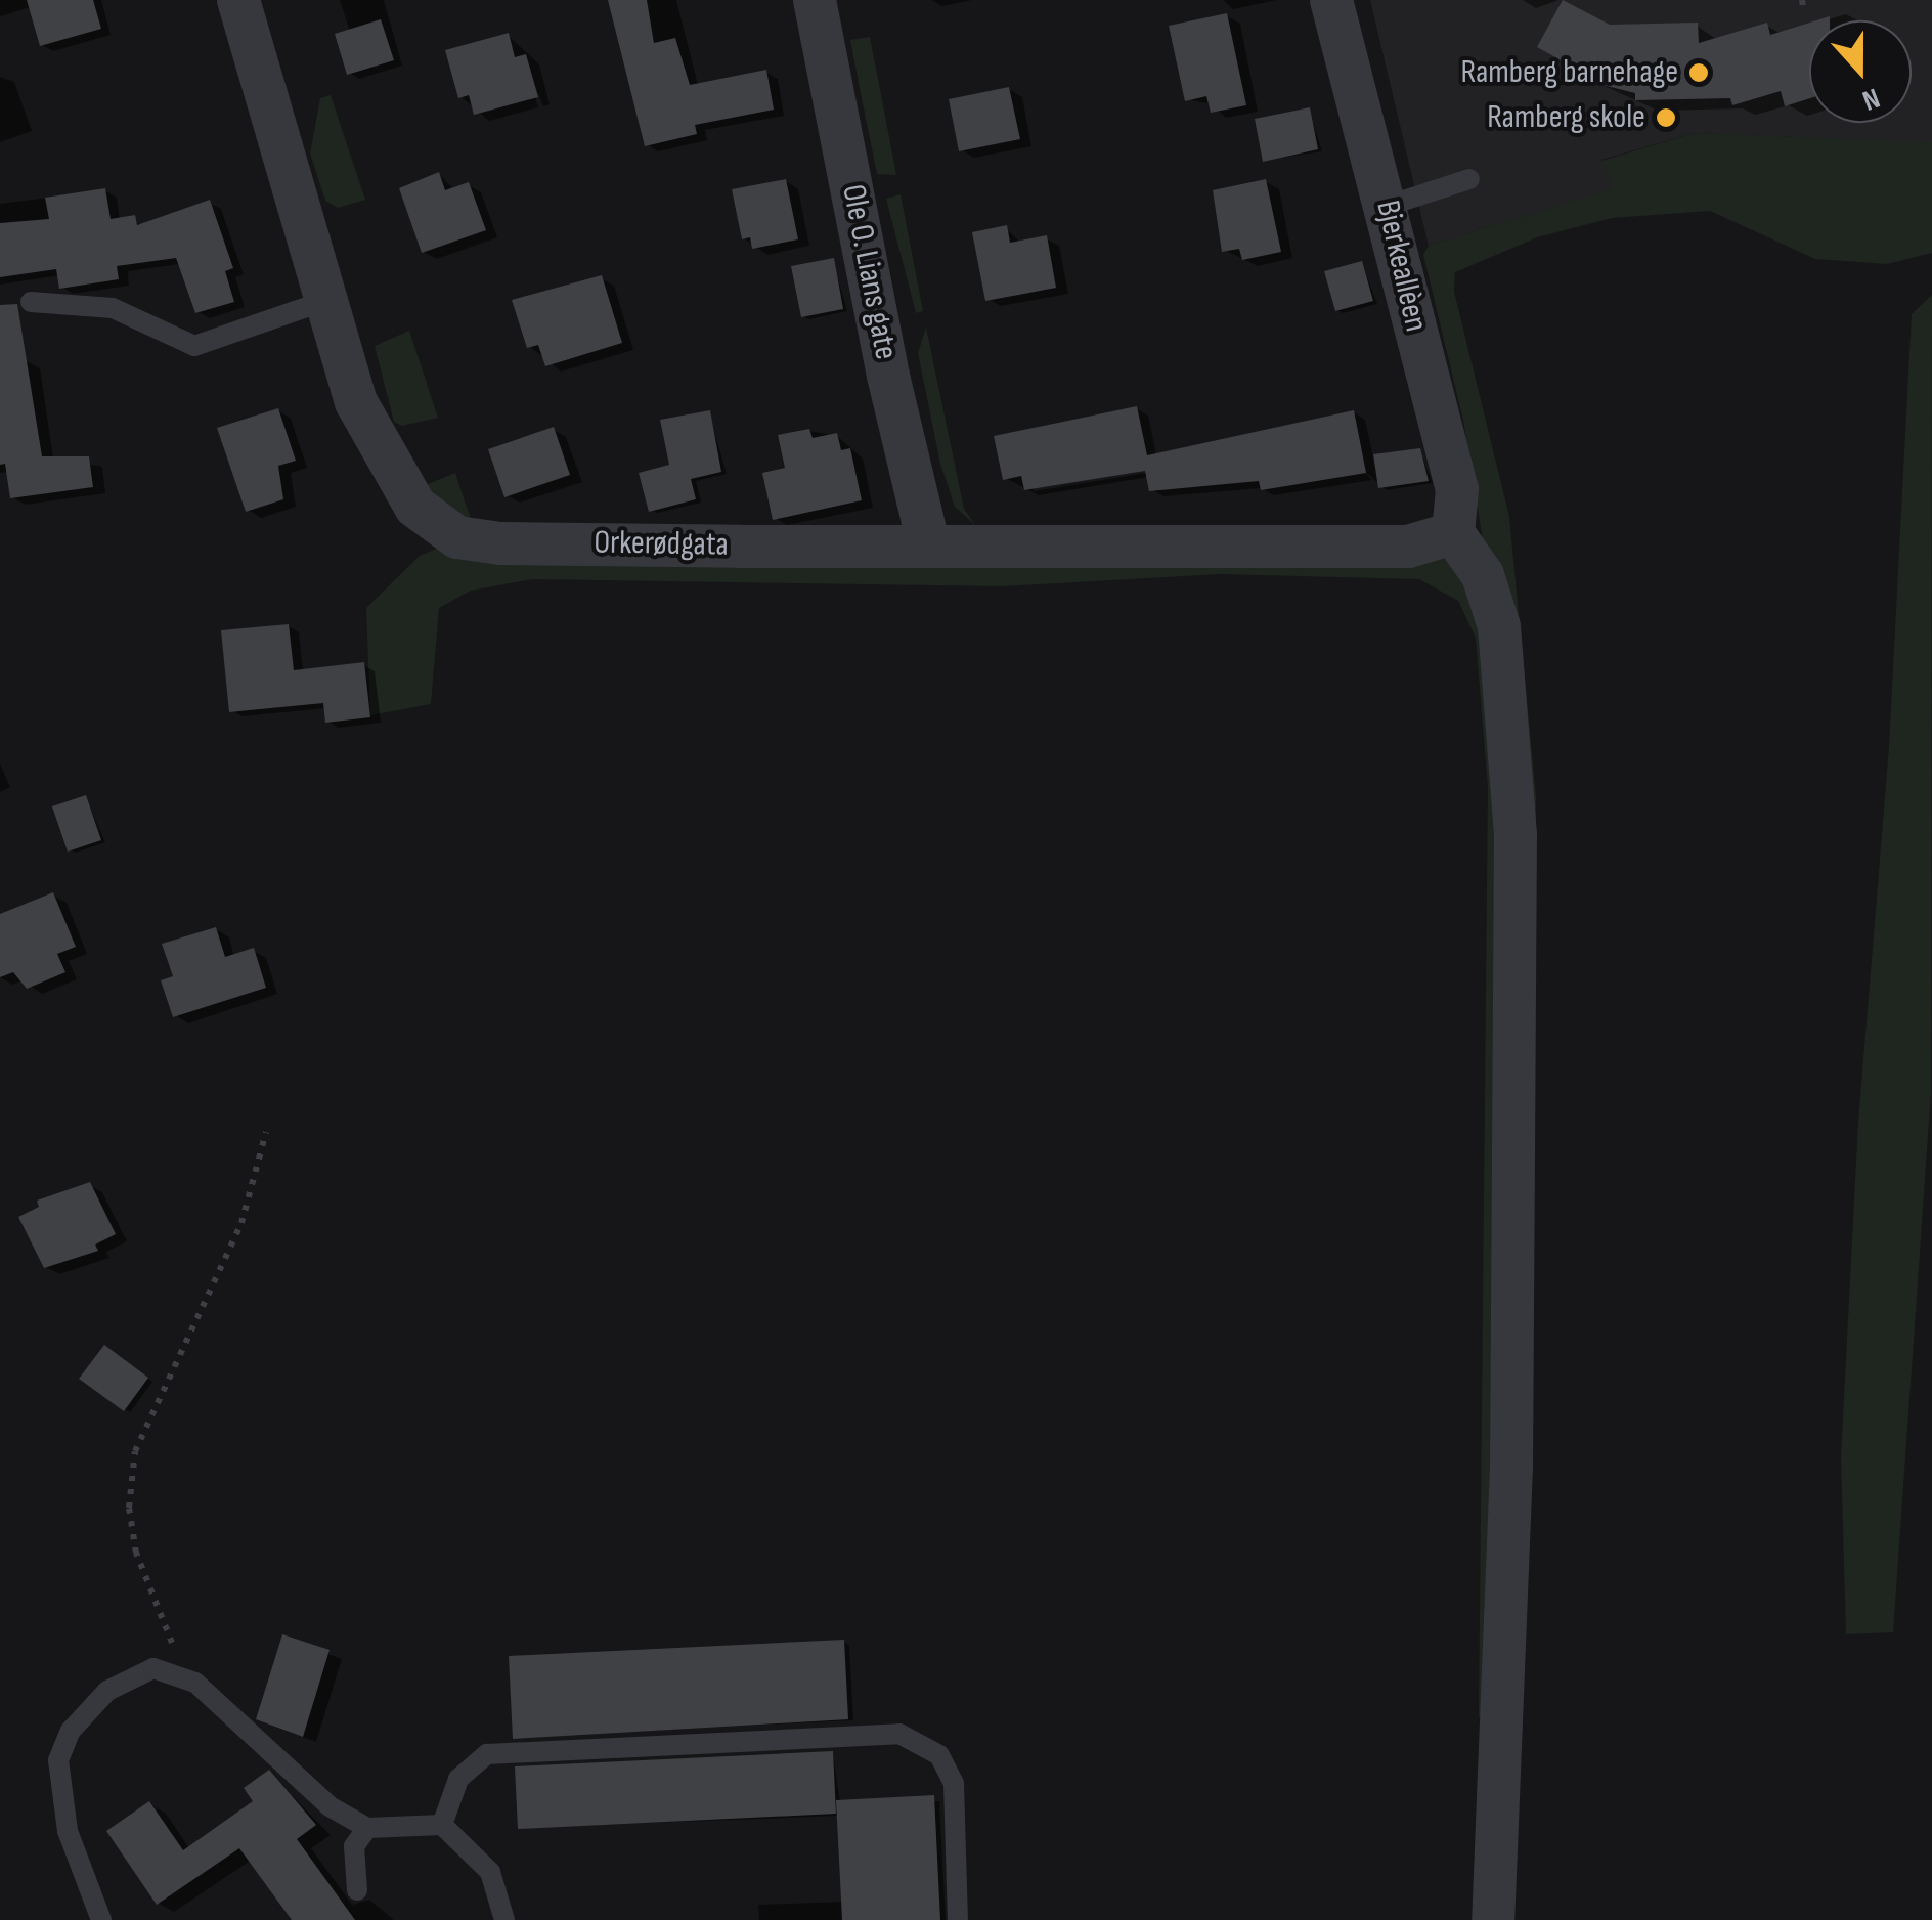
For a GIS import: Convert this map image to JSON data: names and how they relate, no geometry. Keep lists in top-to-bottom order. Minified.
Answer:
{"streets":{"street":["Bjerkeallèen","Ole O. Lians gate","Orkerødgata"]},"crossings":[["Bjerkeallèen","Orkerødgata"],["Ole O. Lians gate","Orkerødgata"]],"places":["Ramberg barnehage","Ramberg skole"],"north":"bottom"}
